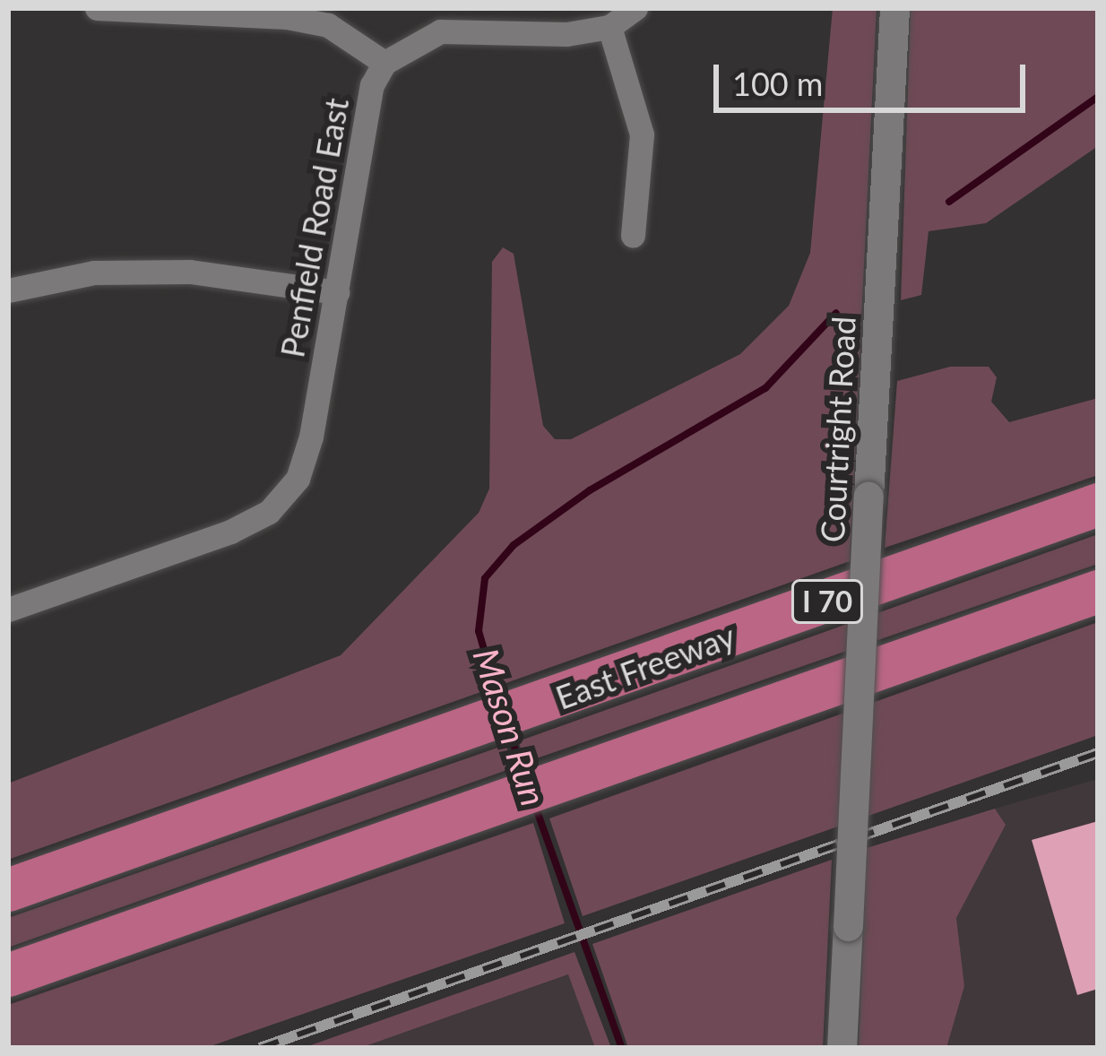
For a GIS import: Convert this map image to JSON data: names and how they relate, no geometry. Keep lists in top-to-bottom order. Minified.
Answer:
{"streets":{"highway":["I 70","East Freeway"],"street":["Penfield Road East","Courtright Road"]},"water":["Mason Run"],"scale_bar":"100 m"}
